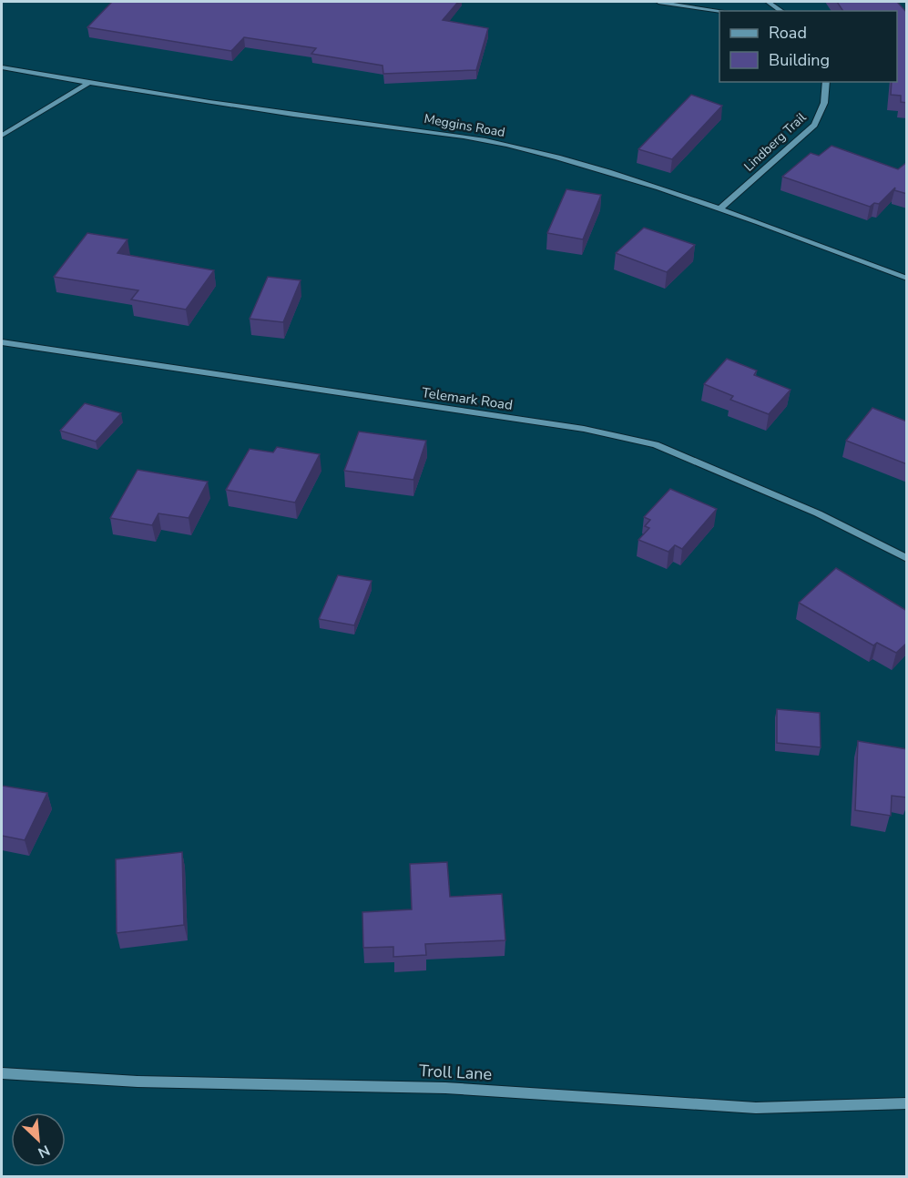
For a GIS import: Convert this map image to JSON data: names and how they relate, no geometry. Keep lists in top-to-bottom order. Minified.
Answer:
{"streets":{"street":["Meggins Road","Lindberg Trail","Telemark Road","Troll Lane"]},"crossings":[["Meggins Road","Lindberg Trail"]],"legend":["Road","Building"],"north":"bottom right"}
